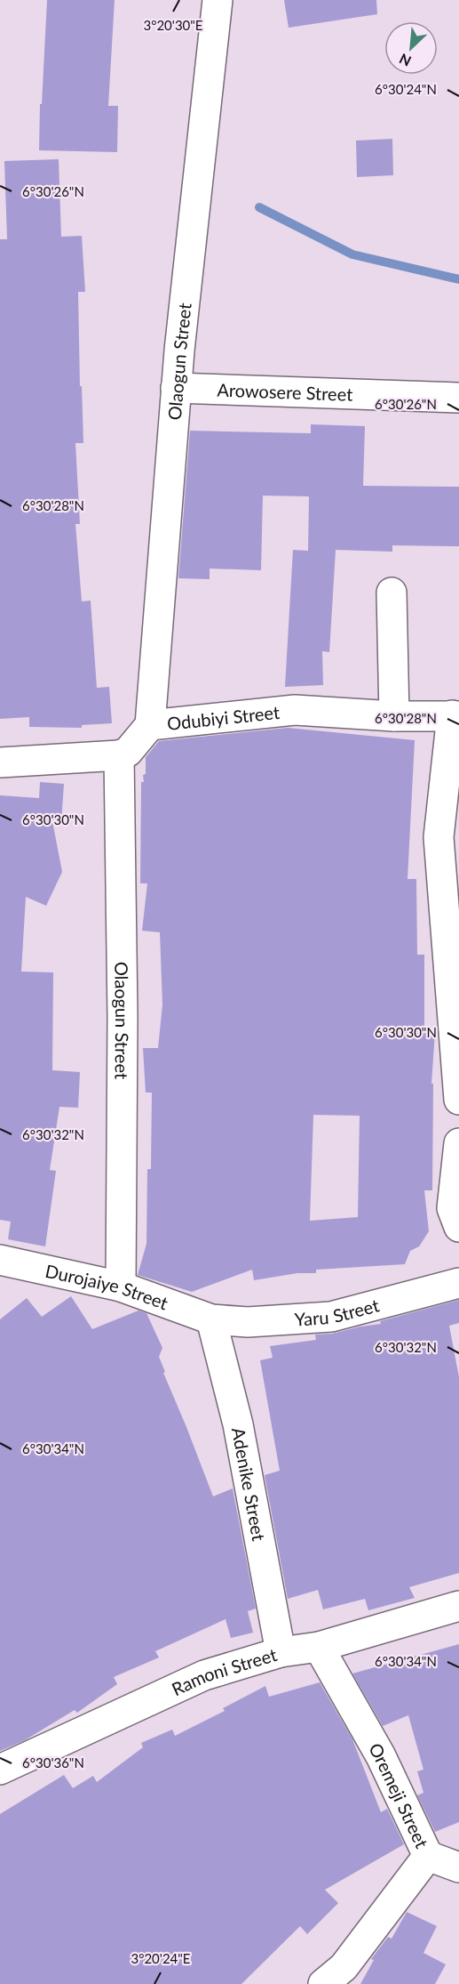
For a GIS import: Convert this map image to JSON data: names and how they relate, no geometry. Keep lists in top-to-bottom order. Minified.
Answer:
{"streets":{"street":["Olaogun Street","Arowosere Street","Odubiyi Street","Durojaiye Street","Yaru Street","Adenike Street","Ramoni Street","Oremeji Street"]},"crossings":[["Olaogun Street","Arowosere Street"],["Olaogun Street","Odubiyi Street"],["Olaogun Street","Durojaiye Street"],["Durojaiye Street","Yaru Street"],["Durojaiye Street","Adenike Street"],["Yaru Street","Adenike Street"],["Adenike Street","Ramoni Street"],["Ramoni Street","Oremeji Street"]],"north":"bottom left","coordinates":["3°20'30\"E","6°30'24\"N","6°30'26\"N","6°30'28\"N","6°30'30\"N","6°30'32\"N","6°30'34\"N","6°30'36\"N","3°20'24\"E"]}
